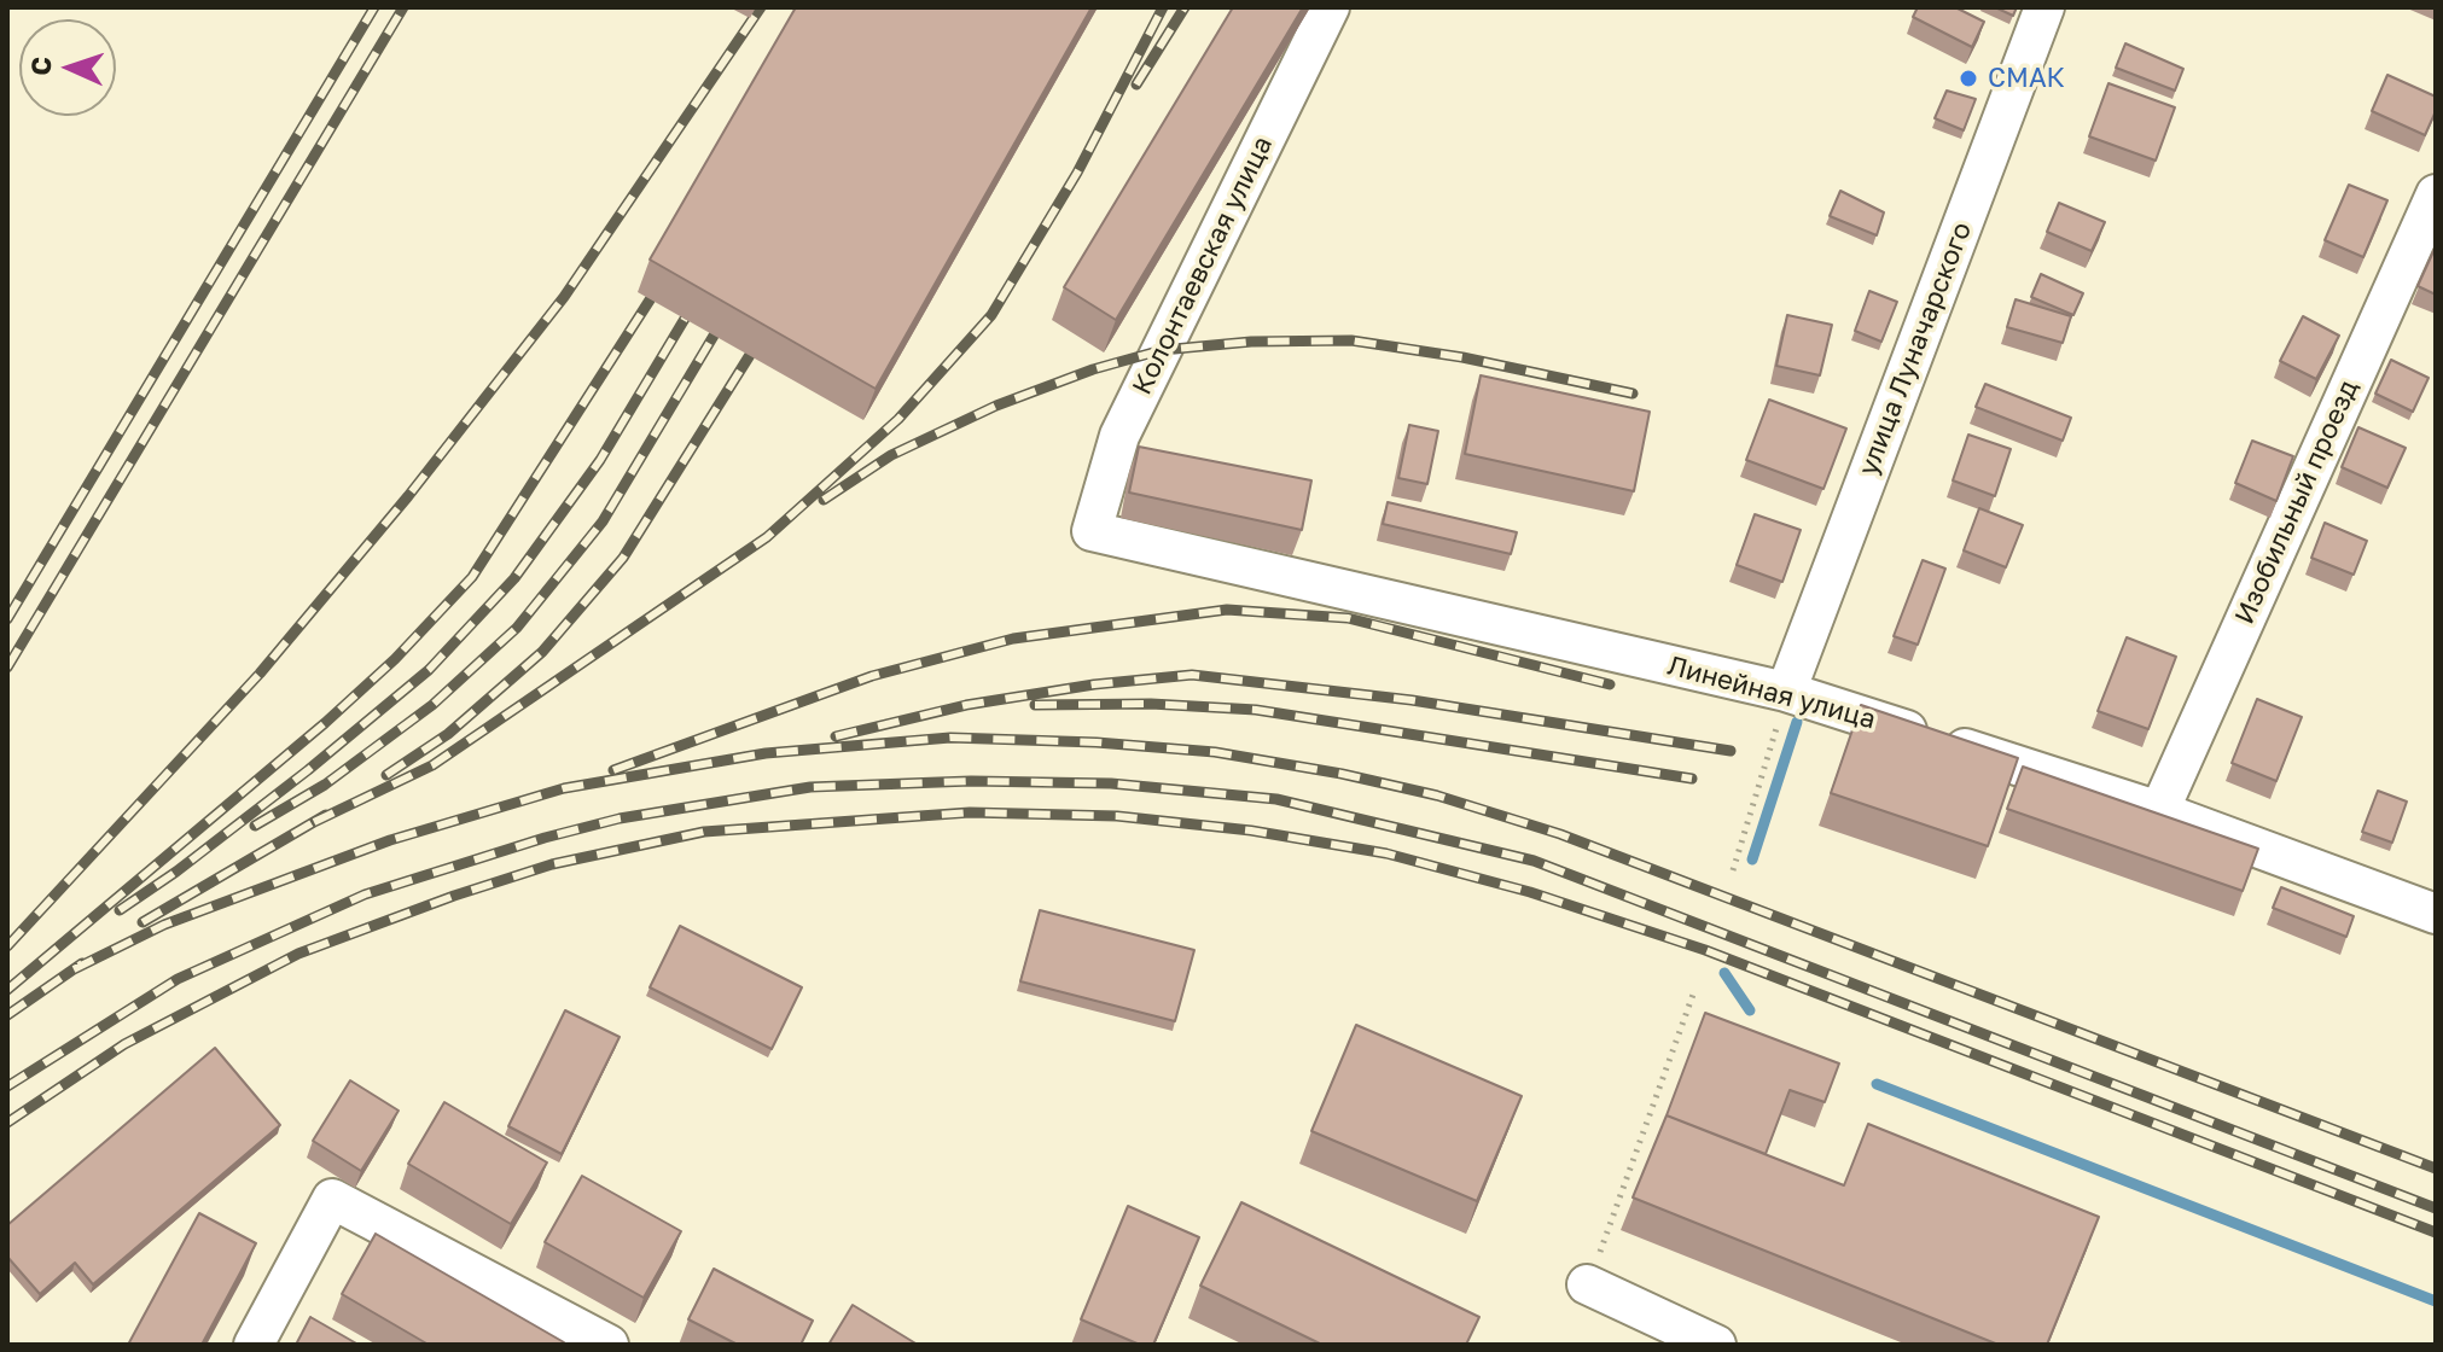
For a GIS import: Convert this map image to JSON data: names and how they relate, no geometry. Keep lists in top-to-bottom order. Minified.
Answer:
{"streets":{"street":["Колонтаевская улица","улица Луначарского","Изобильный проезд","Линейная улица"]},"crossings":[["Колонтаевская улица","Линейная улица"],["улица Луначарского","Линейная улица"],["Изобильный проезд","Линейная улица"]],"places":["СМАК"],"north":"left"}
